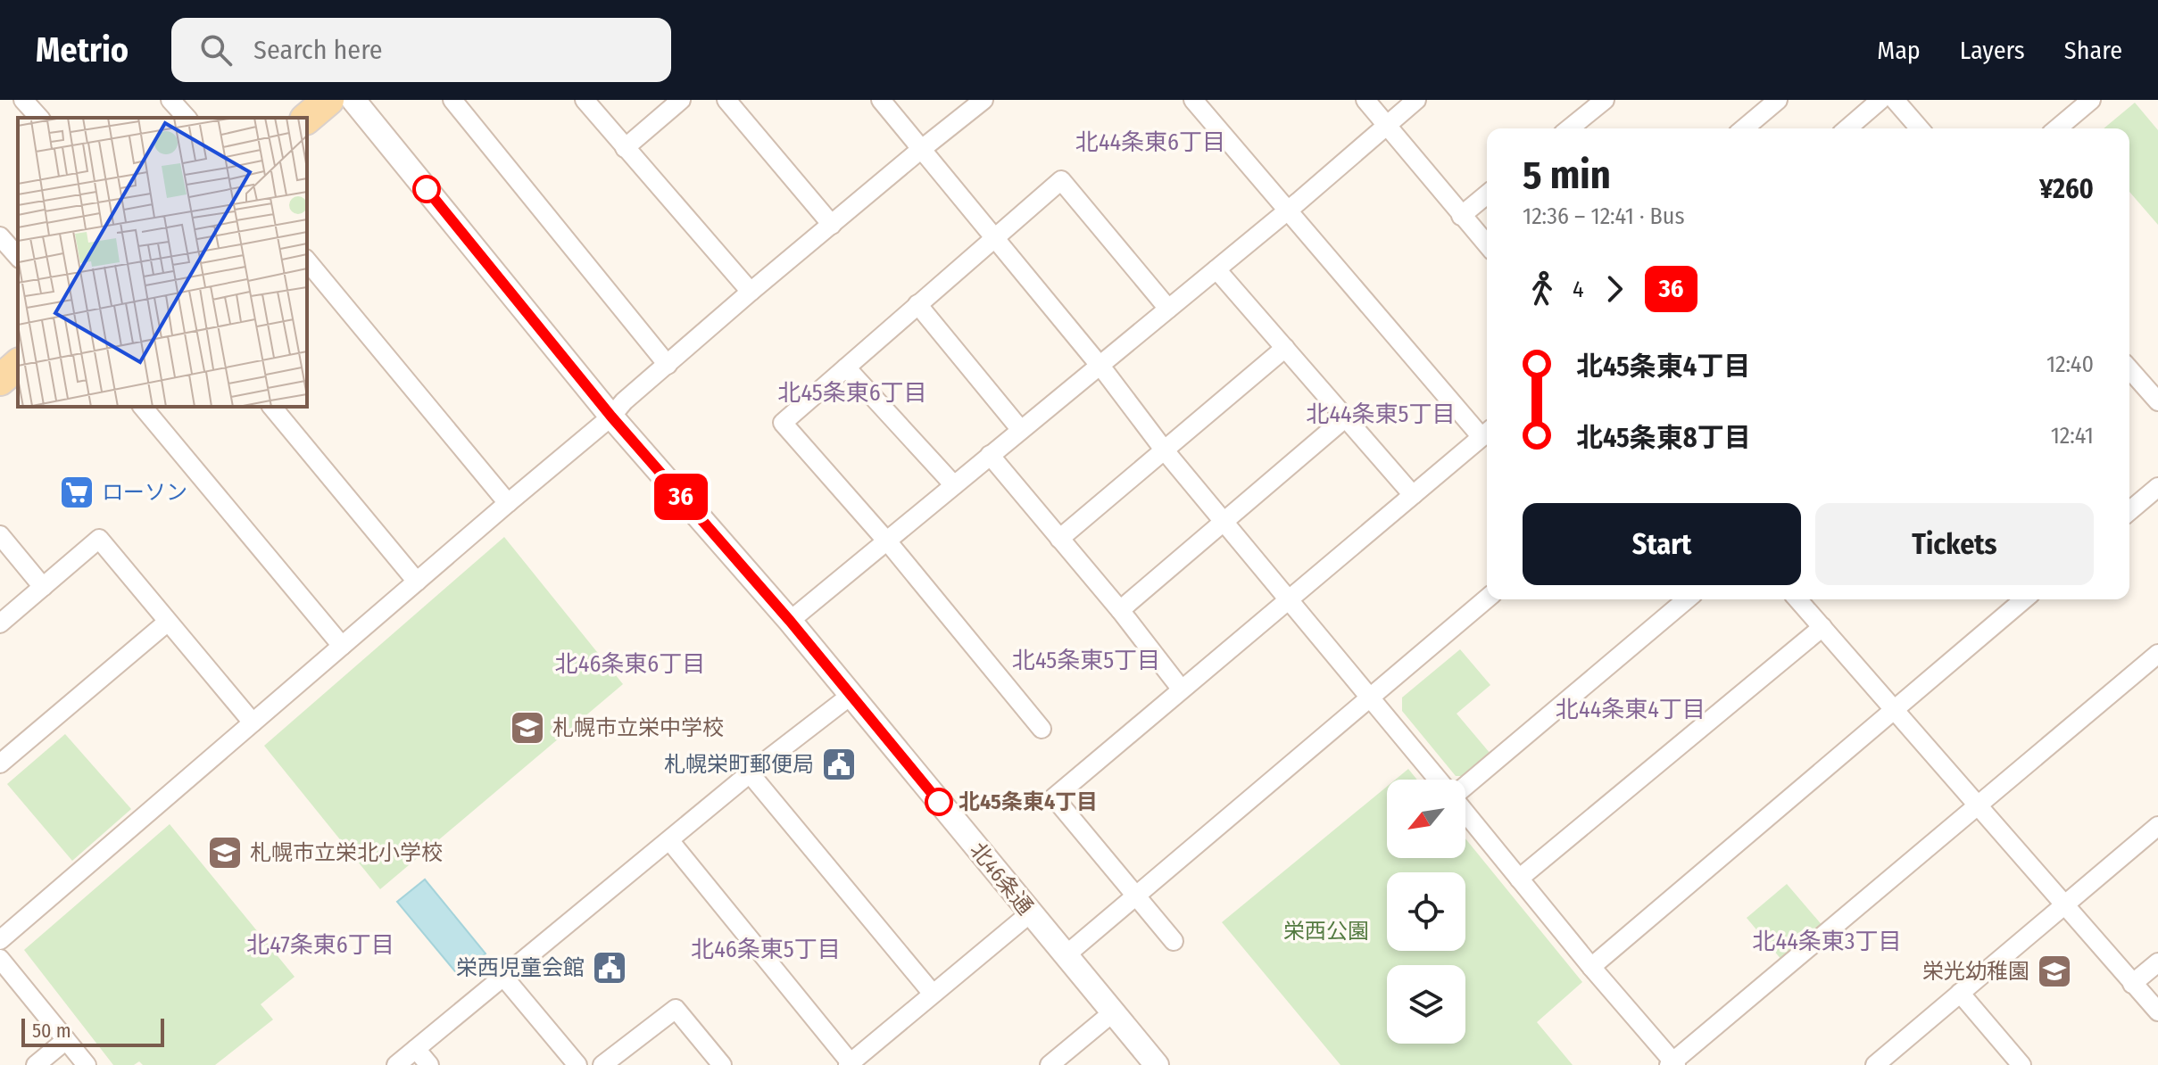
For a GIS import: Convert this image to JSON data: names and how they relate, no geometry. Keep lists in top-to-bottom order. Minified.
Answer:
{"streets":{"street":["北46条通"]},"districts":["北44条東6丁目","北45条東6丁目","北44条東5丁目","北45条東5丁目","北46条東6丁目","北44条東4丁目","北44条東3丁目","北47条東6丁目","北46条東5丁目"],"parks":["栄西公園"],"places":{"supermarket":["ローソン"],"school or university":["札幌市立栄中学校","札幌市立栄北小学校","栄光幼稚園"],"public building":["札幌栄町郵便局","栄西児童会館"],"other":["北45条東4丁目"]},"lines":["bus line 36"],"scale_bar":"50 m","north":"bottom left","page":{"header":"Metrio","search":"Search here","nav":["Map","Layers","Share"],"on_map":"36","heading":["5 min","12:36 – 12:41 · Bus","¥260"],"legs":["4","36"],"list":[{"name":"北45条東4丁目","value":"12:40"},{"name":"北45条東8丁目","value":"12:41"}],"buttons":["Start","Tickets"],"scale":"50 m"}}
